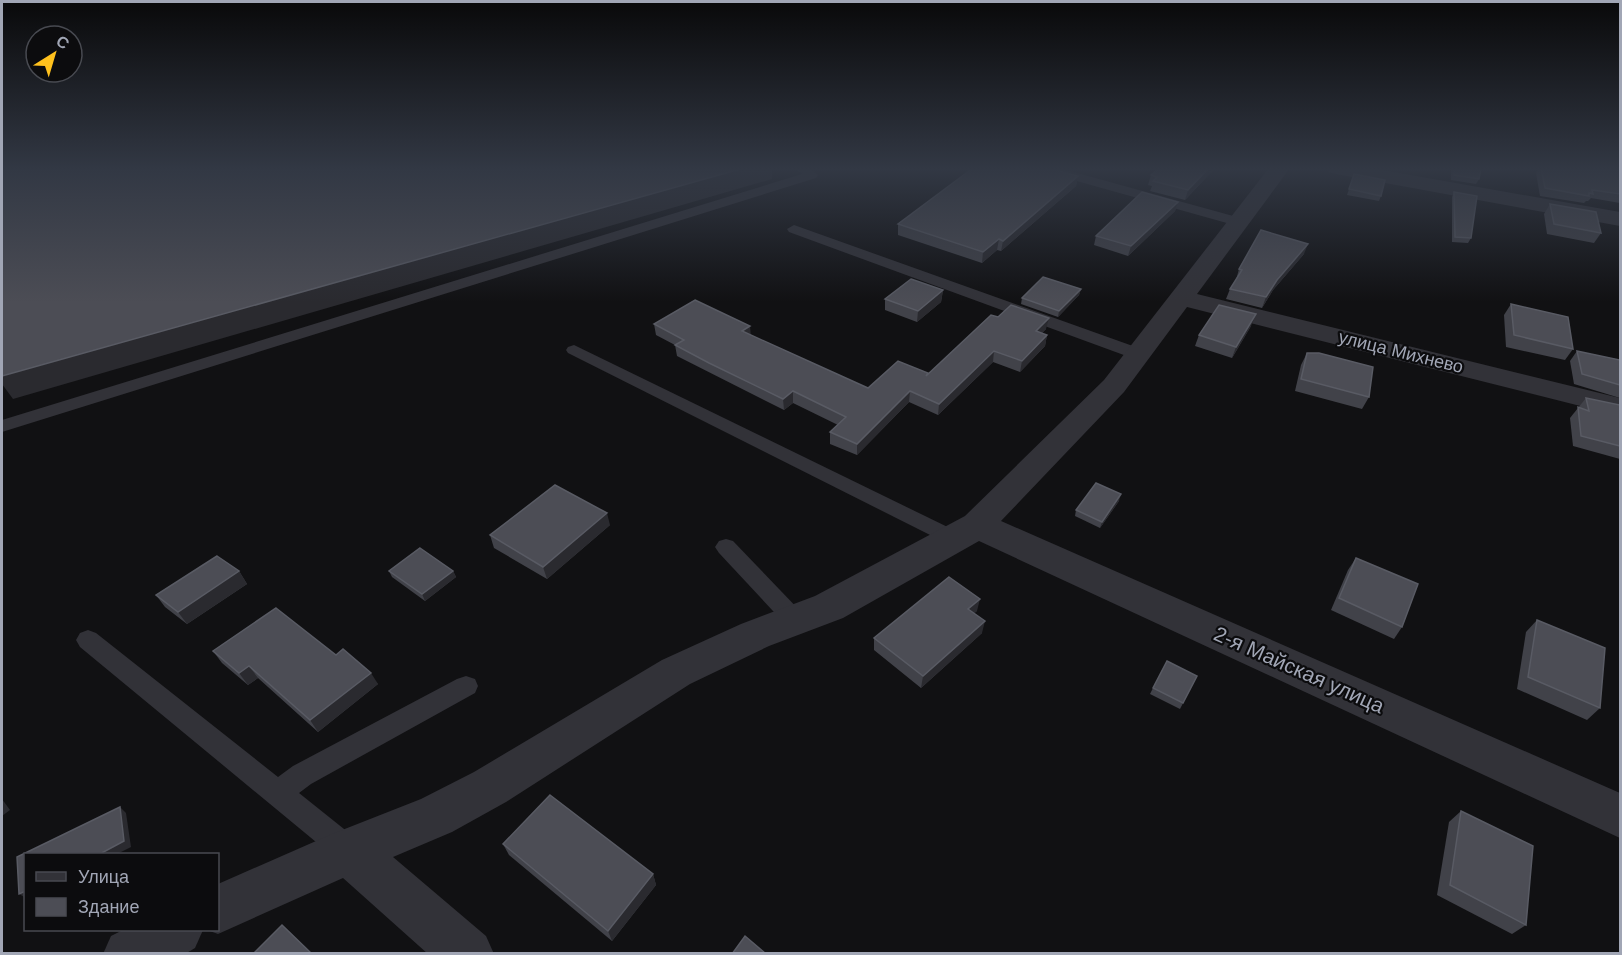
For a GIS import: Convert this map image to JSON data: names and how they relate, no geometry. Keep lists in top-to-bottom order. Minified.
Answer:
{"streets":{"street":["улица Михнево","2-я Майская улица"]},"legend":["Улица","Здание"],"north":"top right"}
